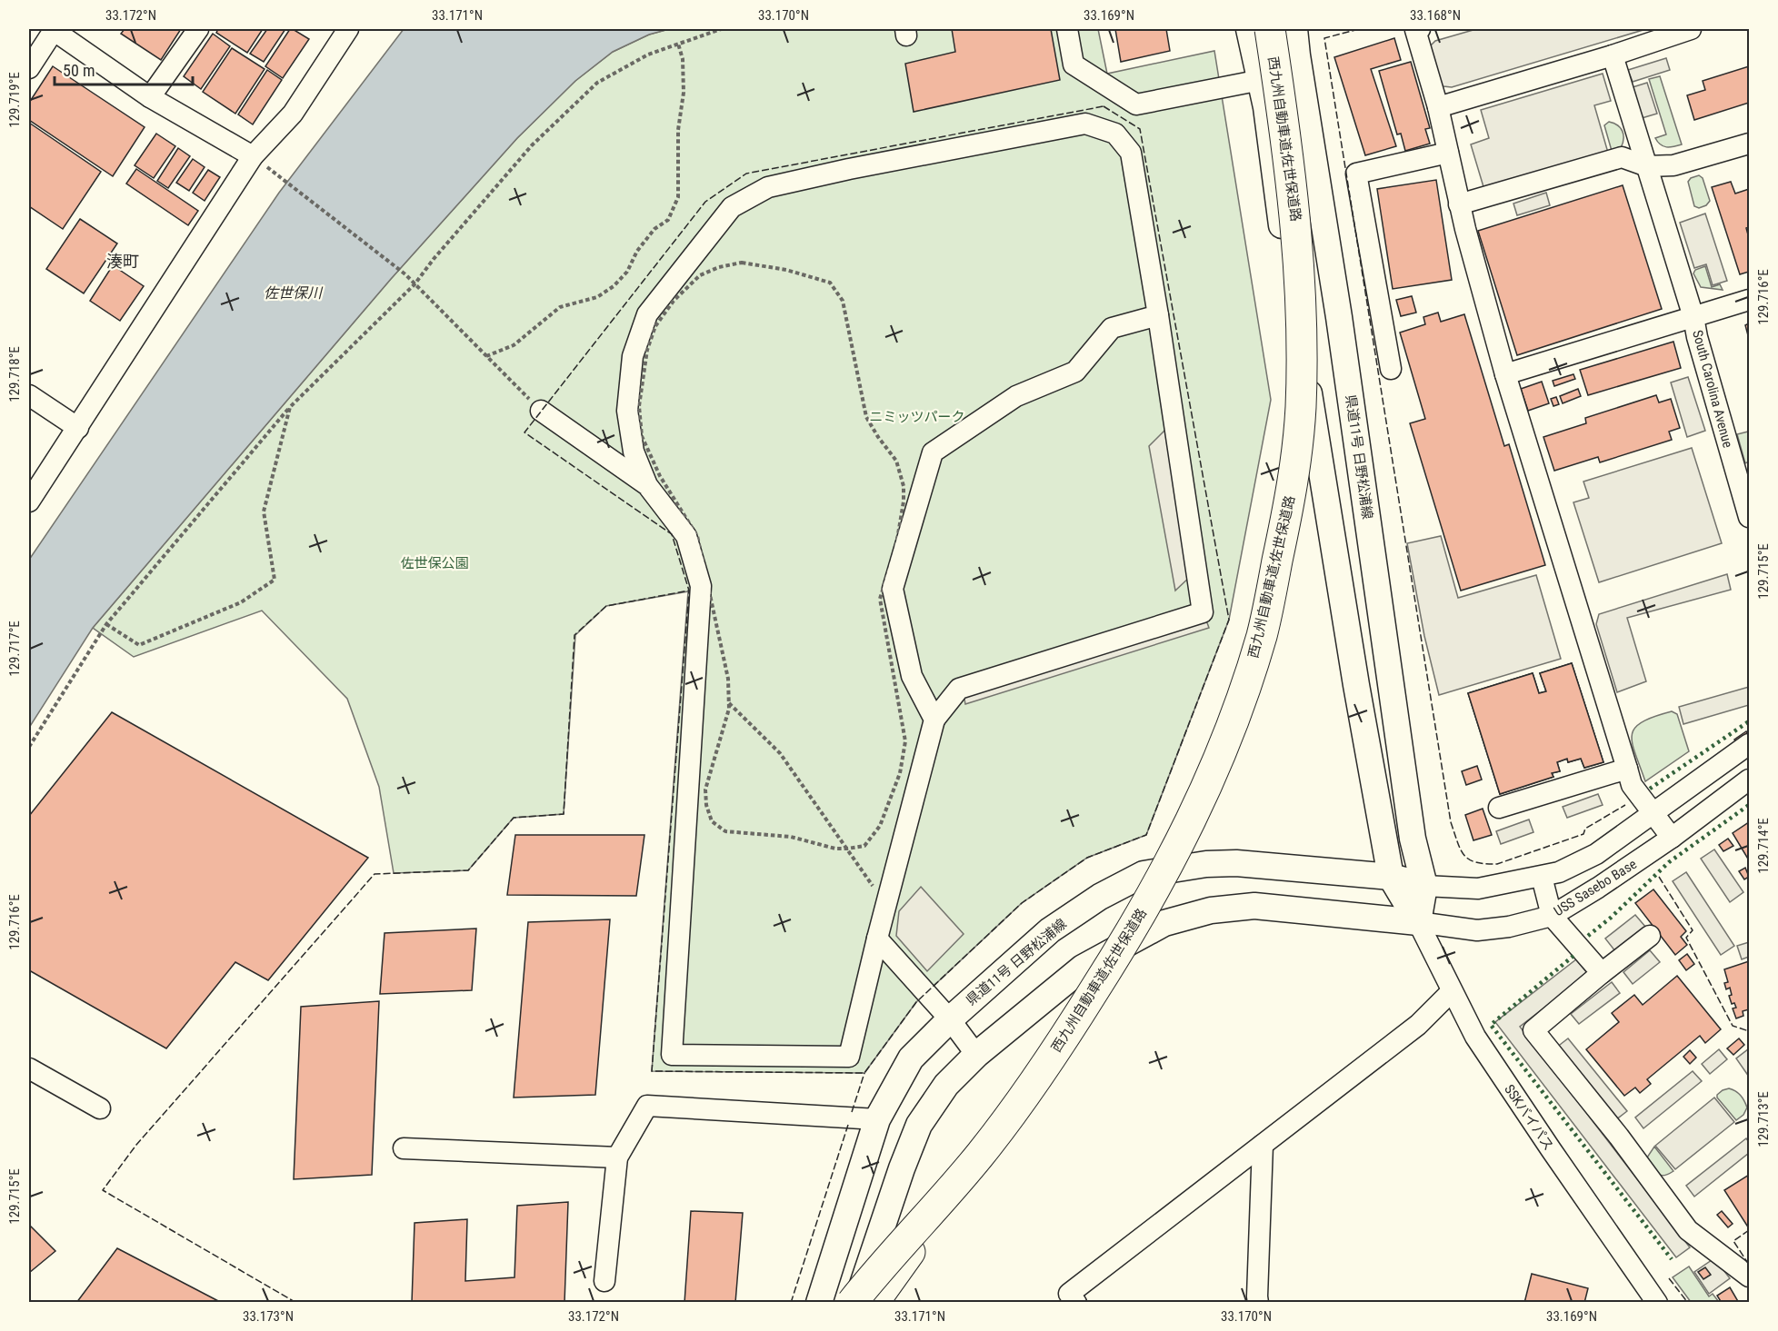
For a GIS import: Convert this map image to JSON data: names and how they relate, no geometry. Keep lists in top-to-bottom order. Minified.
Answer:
{"streets":{"highway":["西九州自動車道;佐世保道路"],"main road":["県道11号 日野松浦線"],"street":["South Carolina Avenue","USS Sasebo Base","SSKバイパス"]},"crossings":[["県道11号 日野松浦線","USS Sasebo Base"],["県道11号 日野松浦線","SSKバイパス"],["USS Sasebo Base","SSKバイパス"]],"districts":["湊町"],"water":["佐世保川"],"parks":["ニミッツパーク","佐世保公園"],"scale_bar":"50 m","coordinates":["33.172°N","33.171°N","33.170°N","33.169°N","33.168°N","129.719°E","129.716°E","129.718°E","129.715°E","129.717°E","129.714°E","129.713°E","33.173°N"]}
